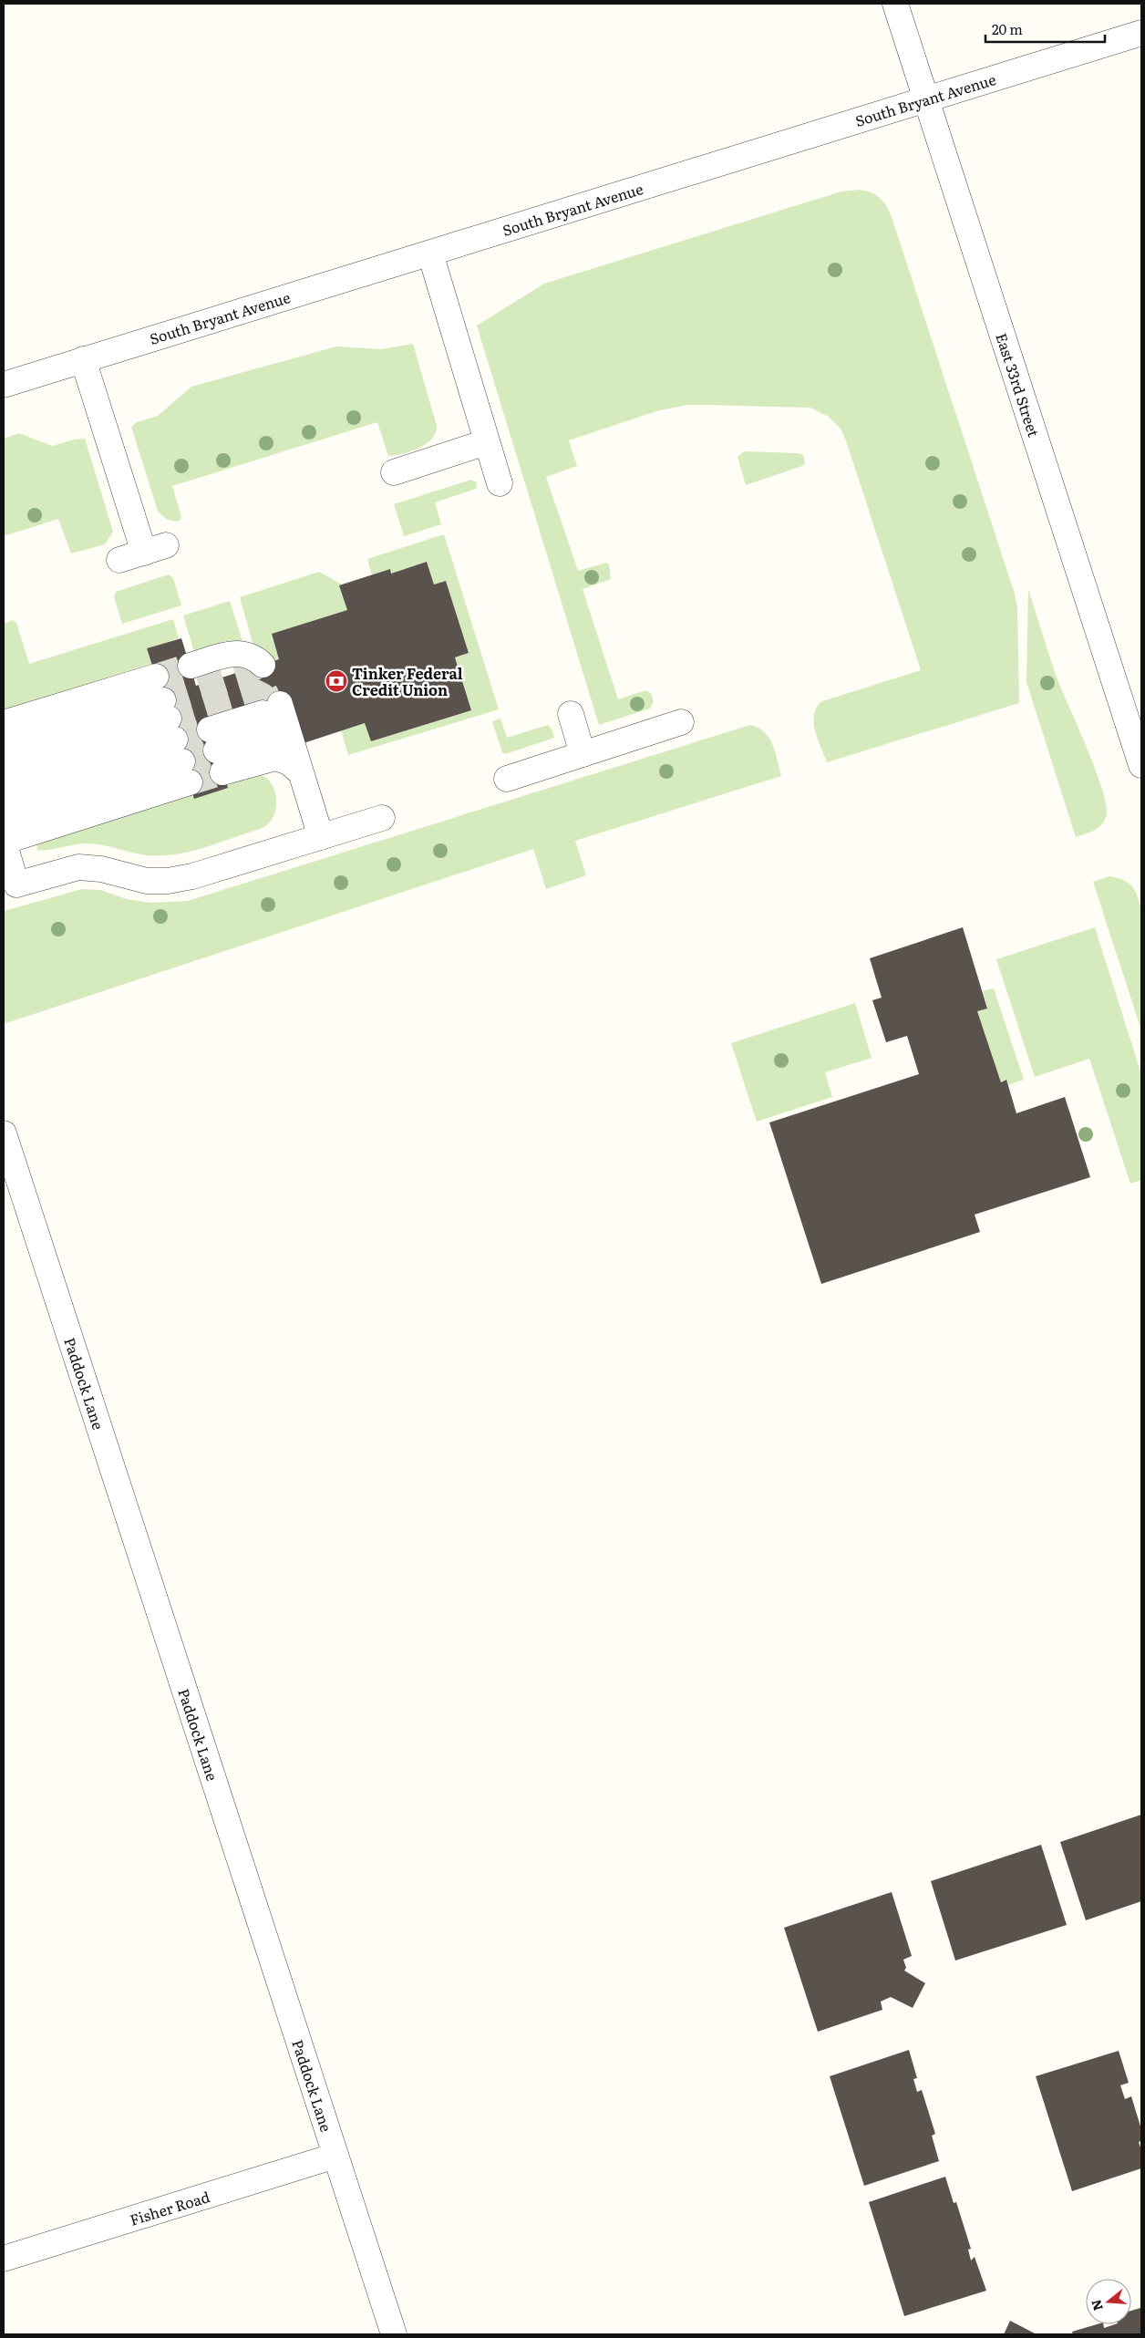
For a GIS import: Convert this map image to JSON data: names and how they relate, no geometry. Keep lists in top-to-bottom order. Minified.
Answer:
{"streets":{"street":["South Bryant Avenue","East 33rd Street","Paddock Lane","Fisher Road"]},"crossings":[["South Bryant Avenue","East 33rd Street"],["Paddock Lane","Fisher Road"]],"places":{"bank":["Tinker Federal Credit Union"]},"scale_bar":"20 m","north":"left"}
